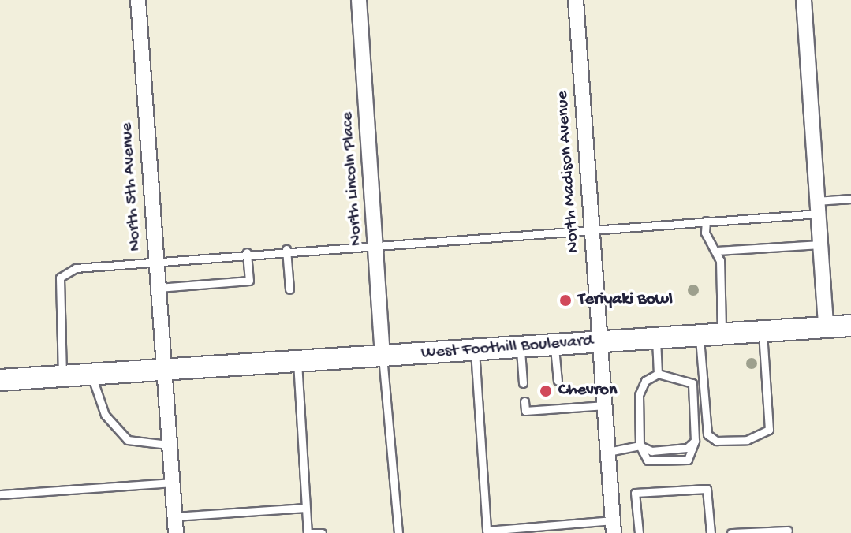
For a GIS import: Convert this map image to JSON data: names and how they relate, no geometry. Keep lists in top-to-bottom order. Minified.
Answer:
{"streets":{"main road":["West Foothill Boulevard"],"street":["North Madison Avenue","North Lincoln Place","North 5th Avenue"]},"crossings":[["North Madison Avenue","West Foothill Boulevard"],["North Lincoln Place","West Foothill Boulevard"],["North 5th Avenue","West Foothill Boulevard"]],"places":["Teriyaki Bowl","Chevron"]}
